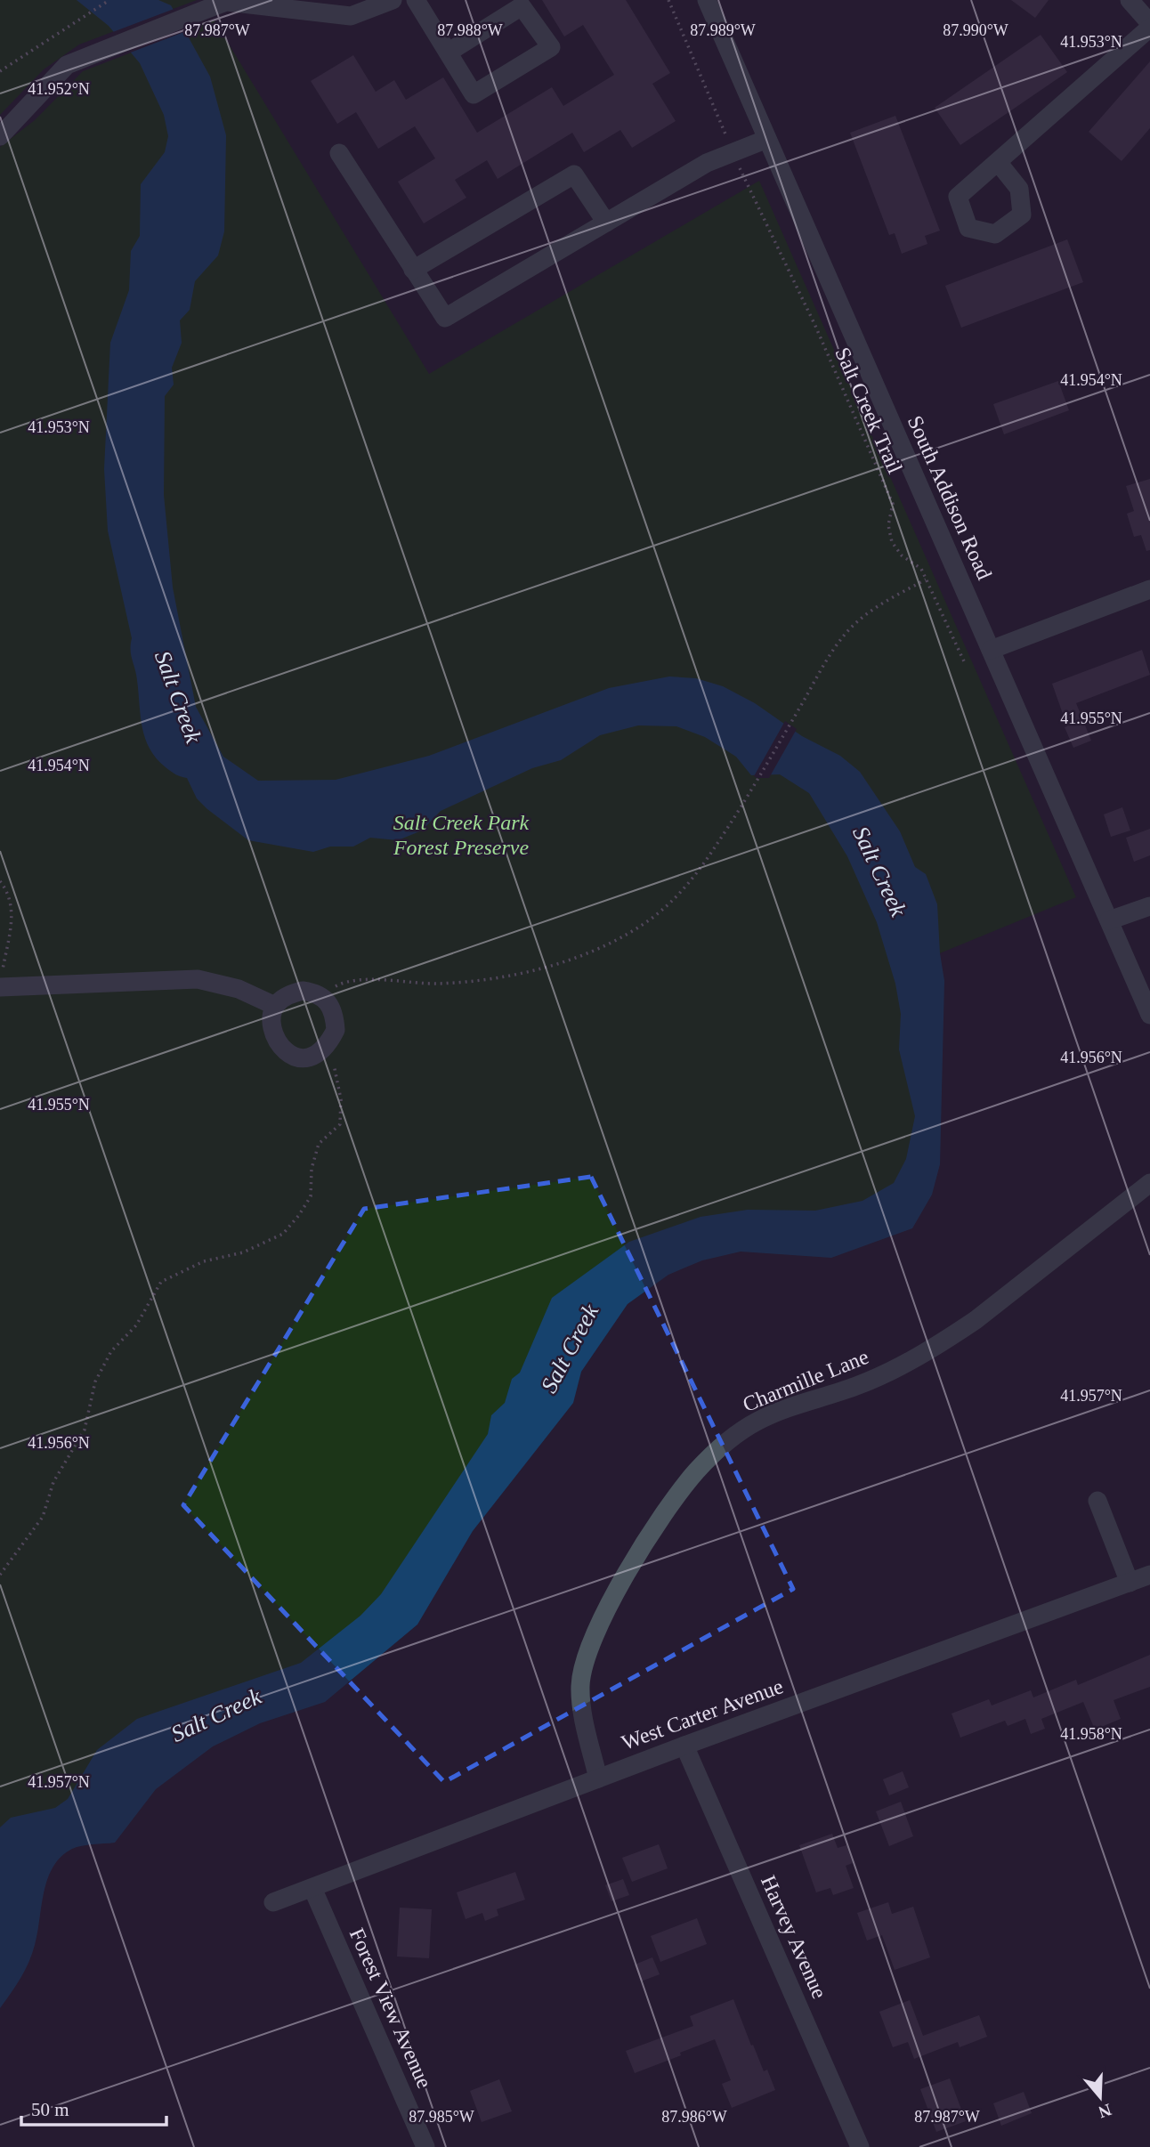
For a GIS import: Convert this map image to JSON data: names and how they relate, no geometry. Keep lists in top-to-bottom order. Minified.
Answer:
{"streets":{"street":["South Addison Road","Charmille Lane","West Carter Avenue","Harvey Avenue","Forest View Avenue"],"path":["Salt Creek Trail"]},"crossings":[["Charmille Lane","West Carter Avenue"],["West Carter Avenue","Harvey Avenue"],["West Carter Avenue","Forest View Avenue"]],"water":["Salt Creek"],"parks":["Salt Creek Park Forest Preserve"],"scale_bar":"50 m","north":"bottom","coordinates":["87.987°W","87.988°W","87.989°W","87.990°W","41.953°N","41.952°N","41.954°N","41.955°N","41.956°N","41.957°N","41.958°N","87.985°W","87.986°W"]}
